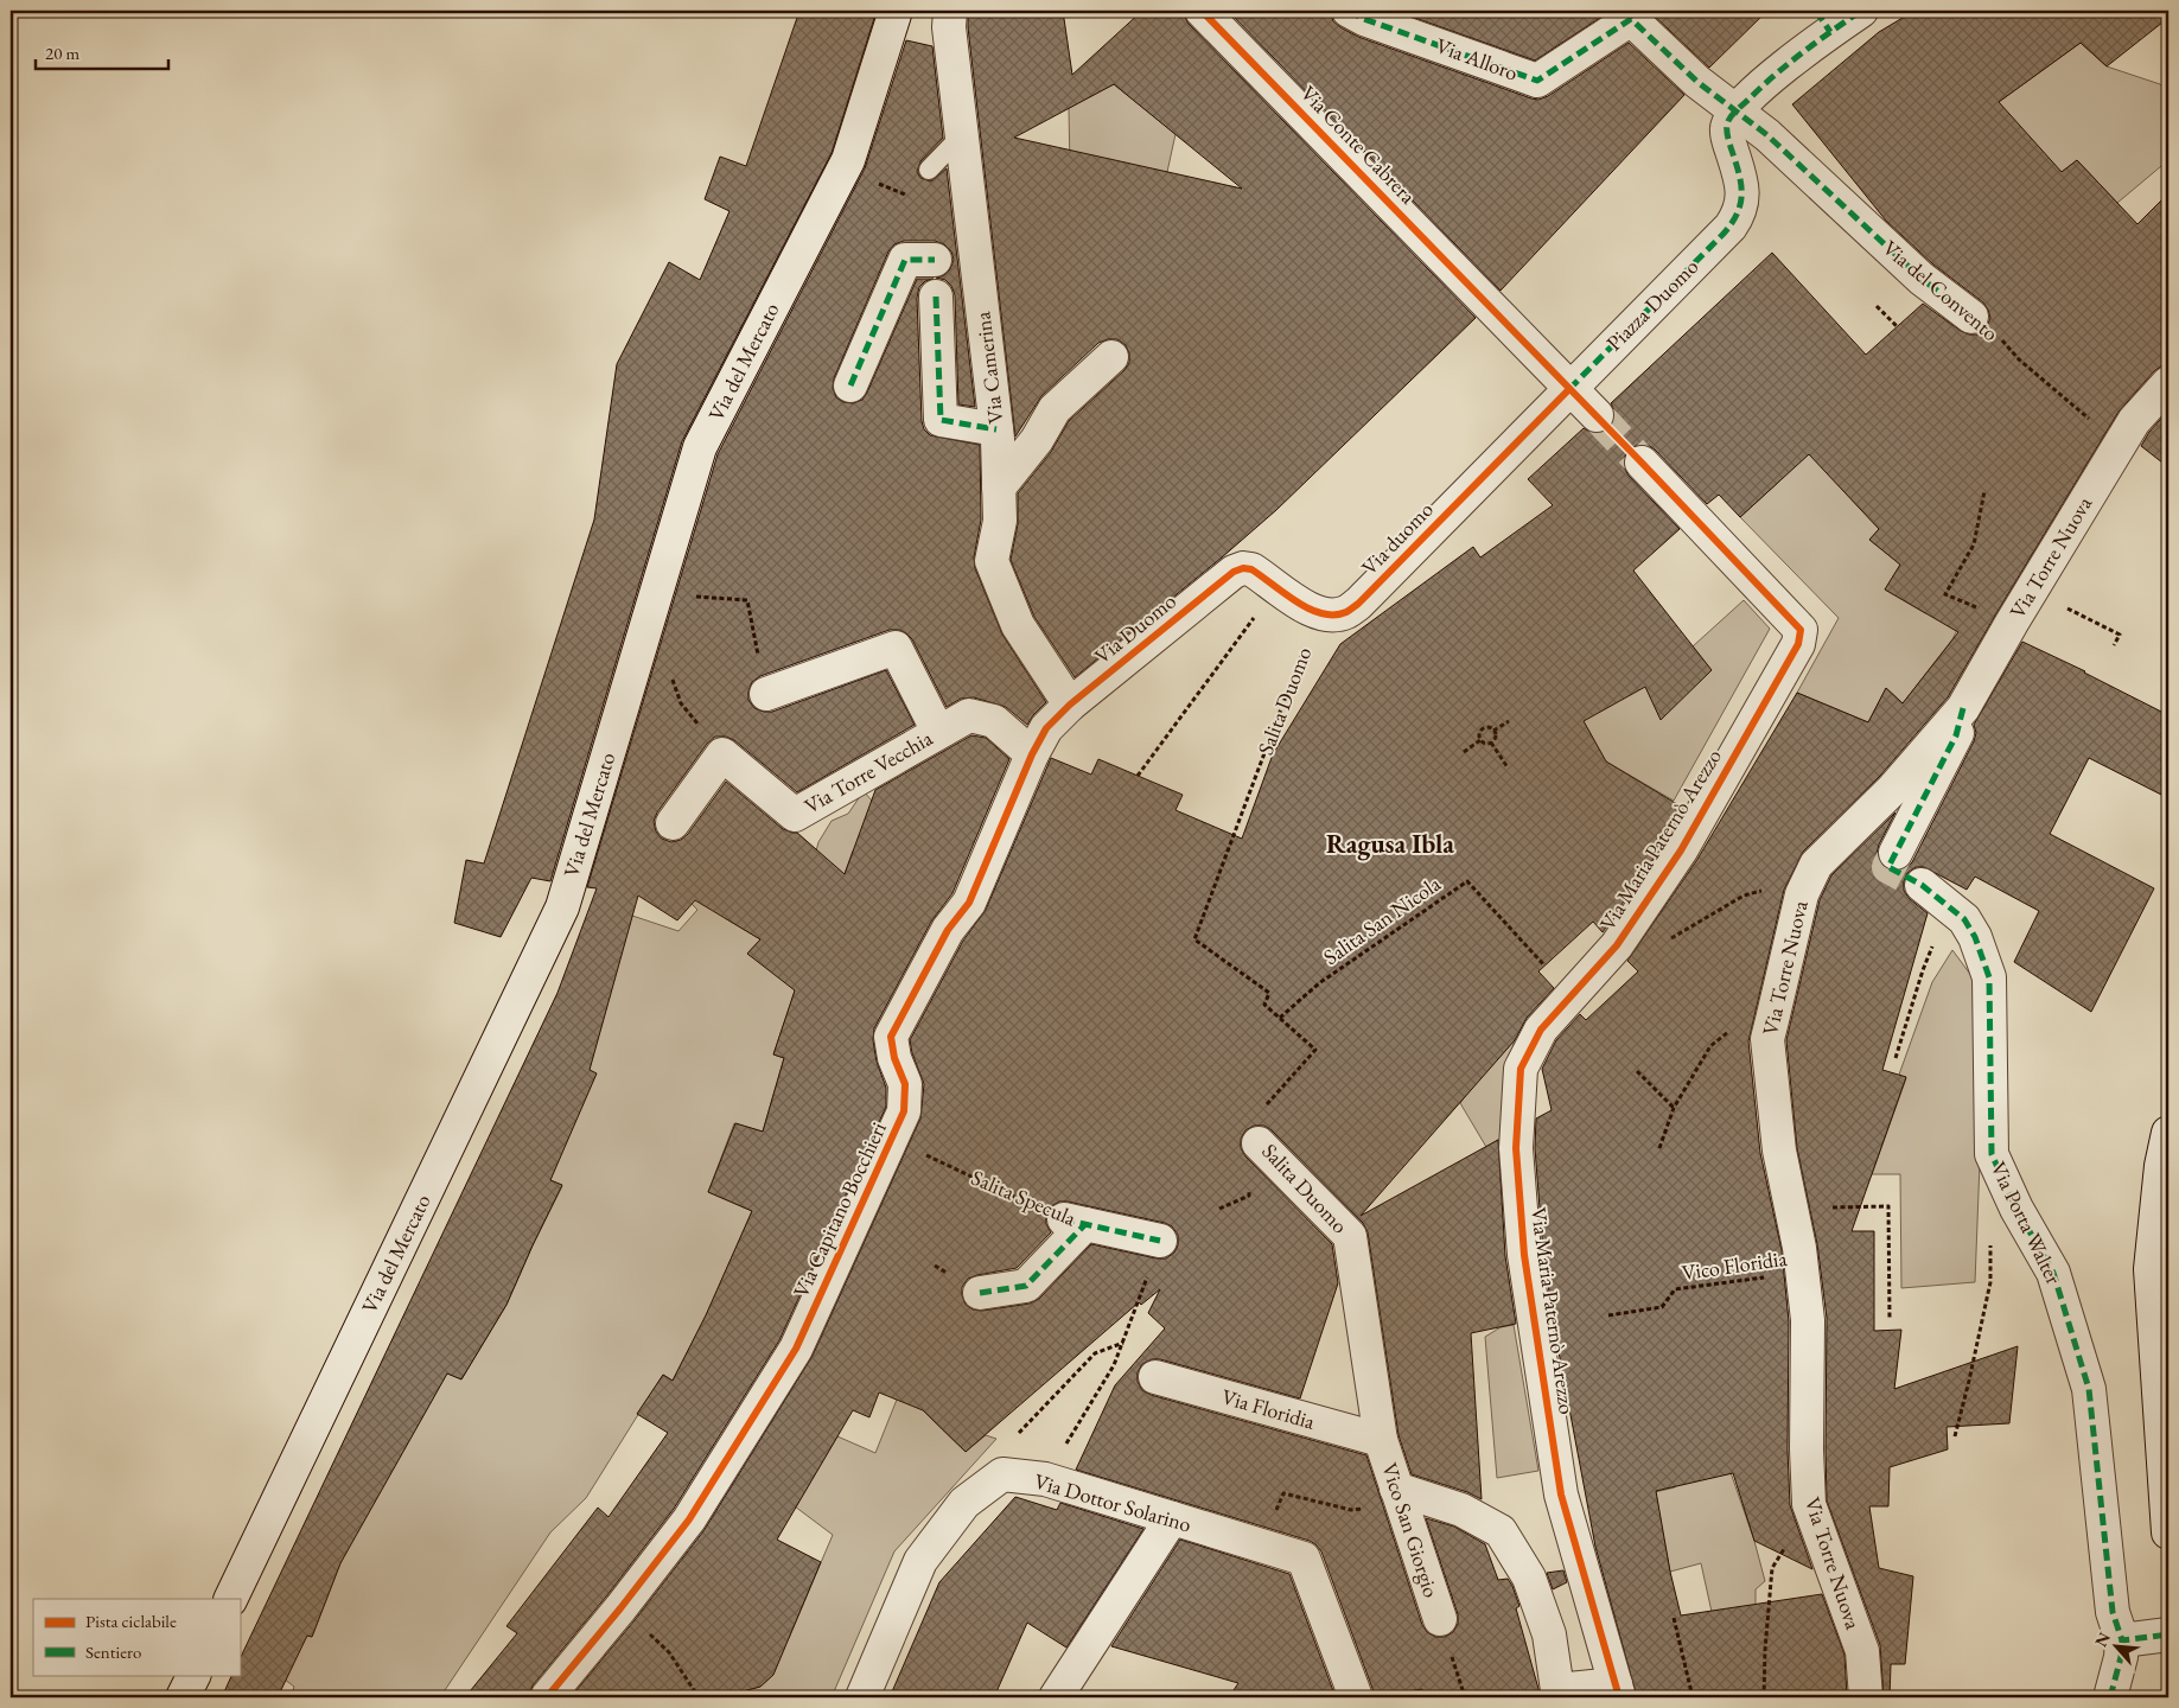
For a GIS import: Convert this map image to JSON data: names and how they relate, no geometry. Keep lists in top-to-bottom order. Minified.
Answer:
{"streets":{"street":["Via Alloro","Via Conte Cabrera","Via del Convento","Piazza Duomo","Via del Mercato","Via Camerina","Via duomo","Via Torre Nuova","Via Duomo","Salita Duomo","Via Torre Vecchia","Via Maria Paternò Arezzo","Salita Specula","Via Capitano Bocchieri","Via Porta Walter","Via Floridia","Via Dottor Solarino","Vico San Giorgio"],"path":["Salita San Nicola","Vico Floridia"]},"crossings":[["Via Alloro","Via del Convento"],["Via Alloro","Piazza Duomo"],["Via Conte Cabrera","Piazza Duomo"],["Via Conte Cabrera","Via duomo"],["Via del Convento","Piazza Duomo"],["Via del Convento","Via Torre Nuova"],["Piazza Duomo","Via duomo"],["Via Camerina","Via Duomo"],["Via Camerina","Via Capitano Bocchieri"],["Via duomo","Via Duomo"],["Via duomo","Salita Duomo"],["Via Torre Nuova","Vico Floridia"],["Via Duomo","Salita Duomo"],["Via Duomo","Via Capitano Bocchieri"],["Salita Duomo","Salita San Nicola"],["Salita Duomo","Via Floridia"],["Salita Duomo","Vico San Giorgio"],["Via Torre Vecchia","Via Capitano Bocchieri"],["Via Maria Paternò Arezzo","Salita San Nicola"],["Salita Specula","Via Capitano Bocchieri"],["Via Floridia","Vico San Giorgio"]],"districts":["Ragusa Ibla"],"legend":["Pista ciclabile","Sentiero"],"scale_bar":"20 m","north":"top left"}
